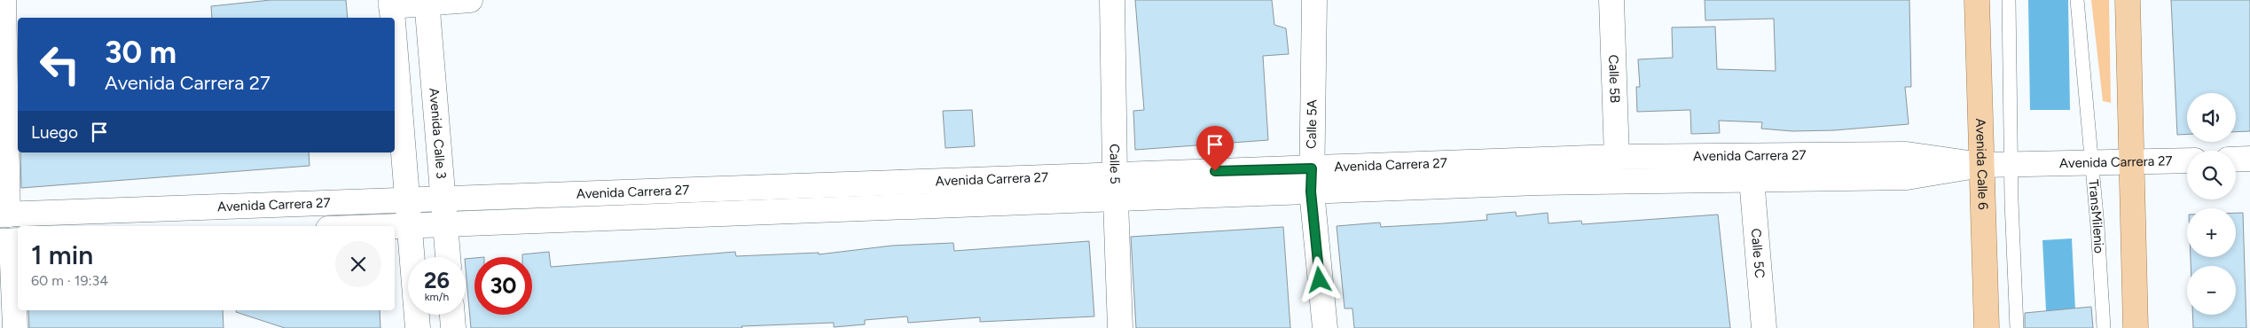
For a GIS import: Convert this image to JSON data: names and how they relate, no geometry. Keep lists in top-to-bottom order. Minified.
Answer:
{"streets":{"main road":["Calle 5B","Calle 5A","Avenida Calle 3","Avenida Carrera 27","Calle 5","Avenida Calle 6","Calle 5C"],"lane":["TransMilenio"]},"crossings":[["Calle 5B","Avenida Carrera 27"],["Calle 5A","Avenida Carrera 27"],["Avenida Calle 3","Avenida Carrera 27"],["Avenida Carrera 27","Calle 5"],["Avenida Carrera 27","Avenida Calle 6"],["Avenida Carrera 27","TransMilenio"],["Avenida Carrera 27","Calle 5C"]],"page":{"turn":["30 m","Avenida Carrera 27"],"map_buttons":["+","−"],"then":"Luego","heading":["1 min","60 m · 19:34"],"speed":"26 km/h","limit":"30"}}
